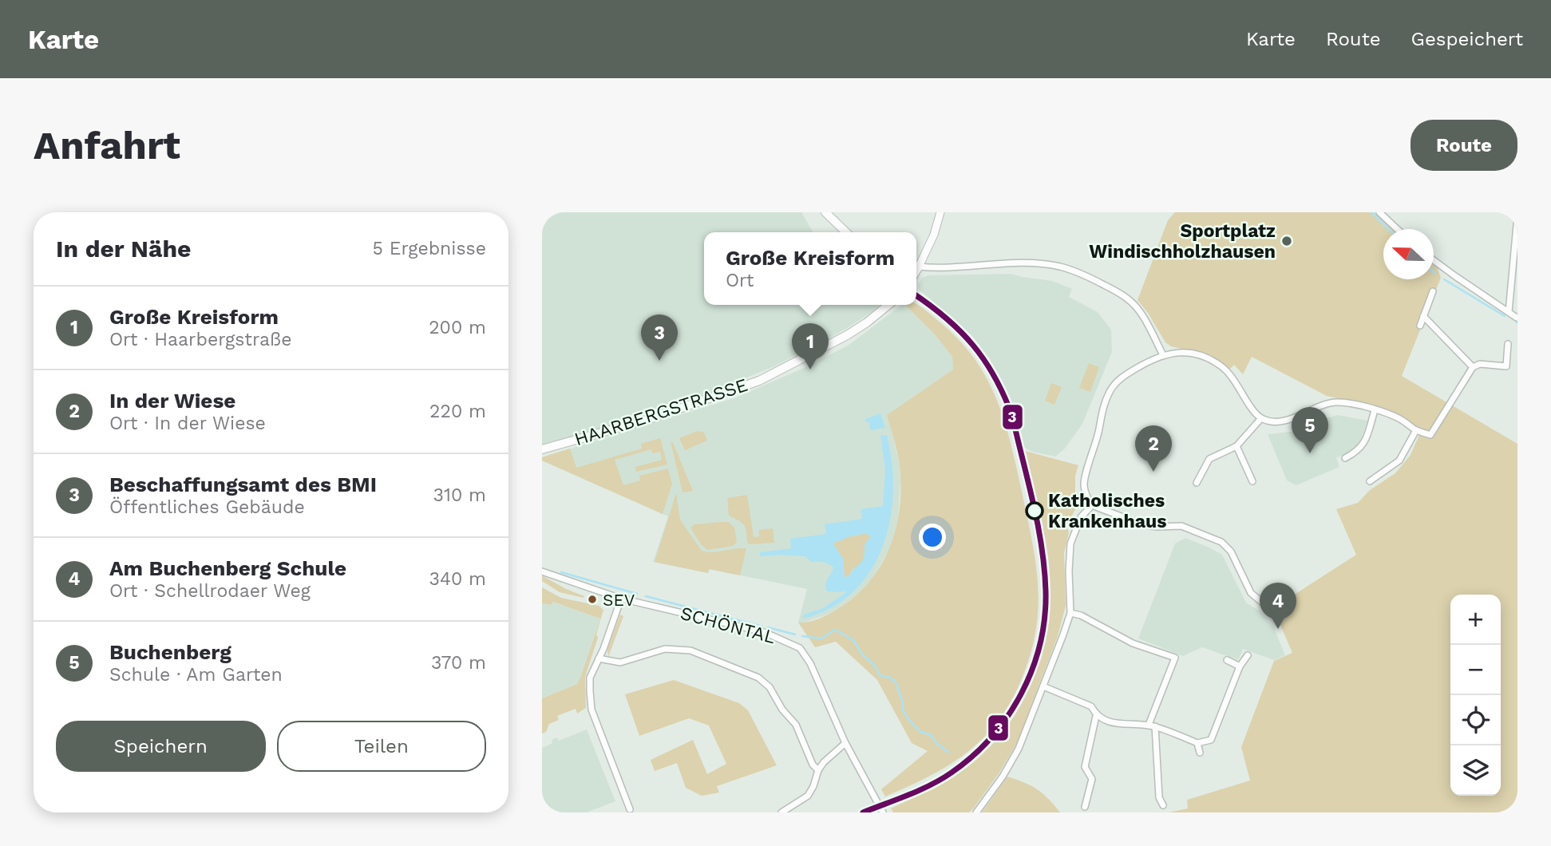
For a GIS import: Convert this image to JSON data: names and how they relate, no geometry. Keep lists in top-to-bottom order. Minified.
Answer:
{"streets":{"main road":["HAARBERGSTRASSE"],"street":["SCHÖNTAL"]},"places":["Sportplatz Windischholzhausen","Katholisches Krankenhaus","SEV"],"lines":["transit line 3"],"north":"left","page":{"header":"Karte","nav":["Karte","Route","Gespeichert"],"buttons":["Route",["Speichern","Teilen"]],"title":"Anfahrt","heading":["In der Nähe","5 Ergebnisse"],"popup":["Große Kreisform","Ort"],"list":[{"mark":"1","name":"Große Kreisform","note":"Ort · Haarbergstraße","value":"200 m"},{"mark":"2","name":"In der Wiese","note":"Ort · In der Wiese","value":"220 m"},{"mark":"3","name":"Beschaffungsamt des BMI","note":"Öffentliches Gebäude","value":"310 m"},{"mark":"4","name":"Am Buchenberg Schule","note":"Ort · Schellrodaer Weg","value":"340 m"},{"mark":"5","name":"Buchenberg","note":"Schule · Am Garten","value":"370 m"}],"pins":["3","1","5","2","4"],"map_buttons":["+","−"]}}
